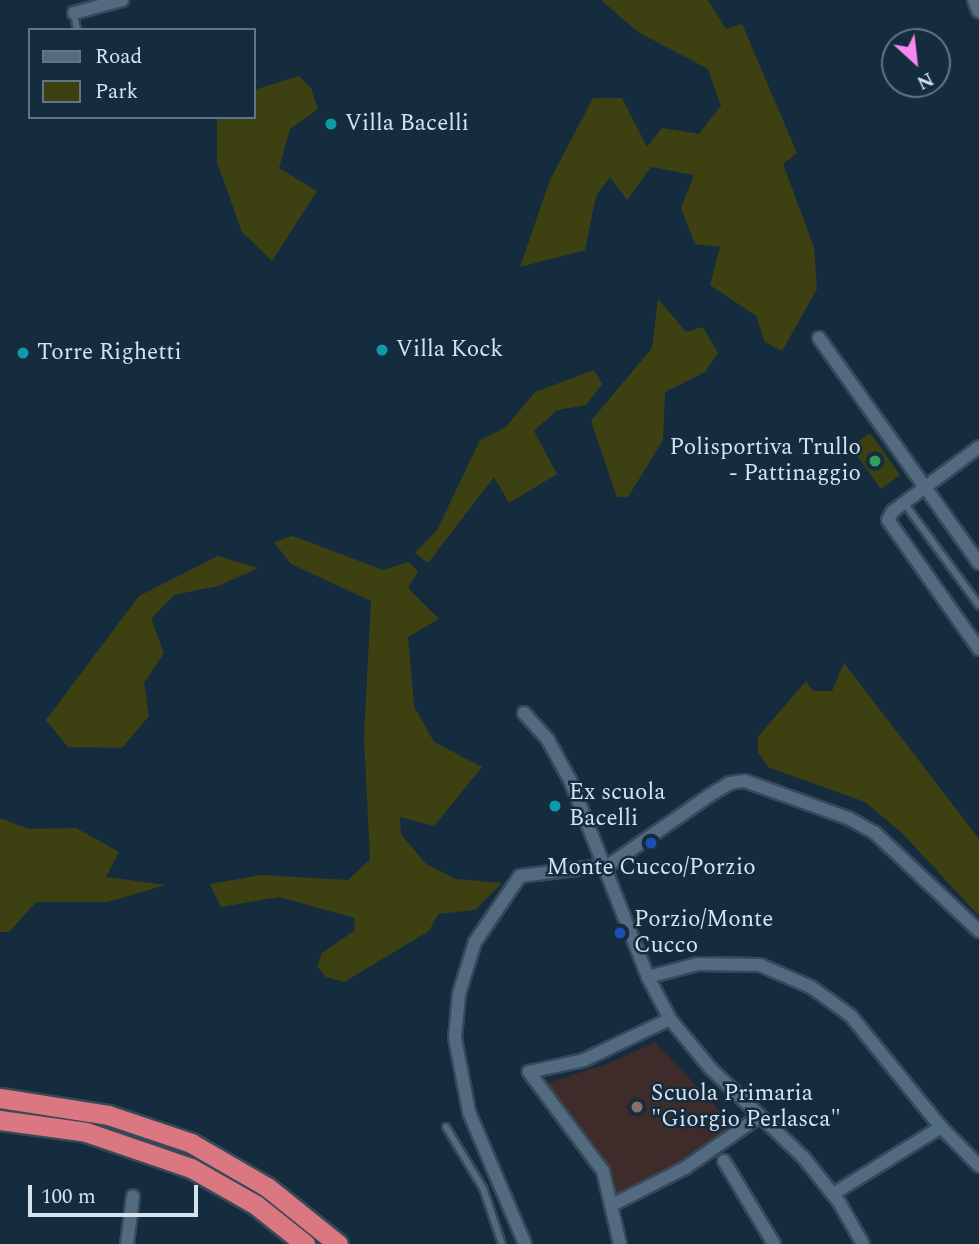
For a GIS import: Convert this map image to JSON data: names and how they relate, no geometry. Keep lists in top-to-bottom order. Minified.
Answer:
{"places":["Villa Bacelli","Villa Kock","Torre Righetti","Polisportiva Trullo - Pattinaggio","Ex scuola Bacelli","Monte Cucco/Porzio","Porzio/Monte Cucco","Scuola Primaria \"Giorgio Perlasca\""],"legend":["Road","Park"],"scale_bar":"100 m","north":"bottom right"}
